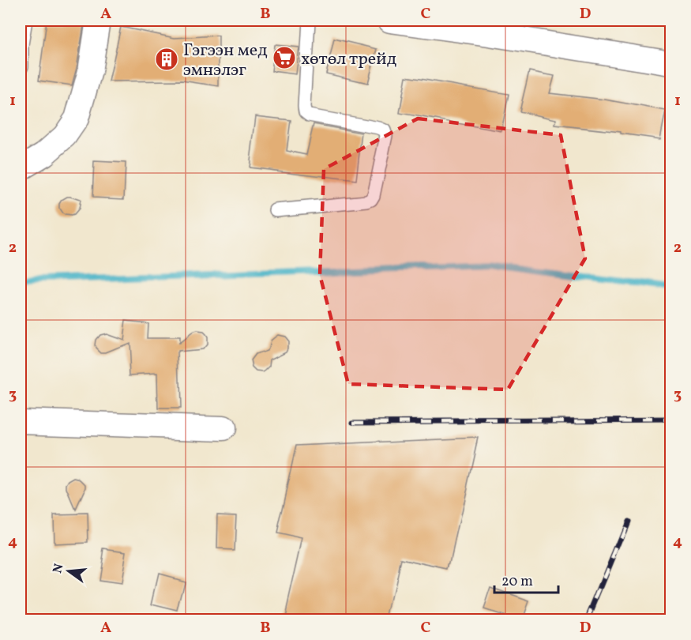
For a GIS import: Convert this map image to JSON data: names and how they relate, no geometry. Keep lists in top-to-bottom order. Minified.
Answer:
{"places":{"supermarket":["хөтөл трейд"],"building":["Гэгээн мед эмнэлэг"]},"scale_bar":"20 m","north":"left","grid":{"columns":["A","B","C","D"],"rows":["1","2","3","4"]}}
